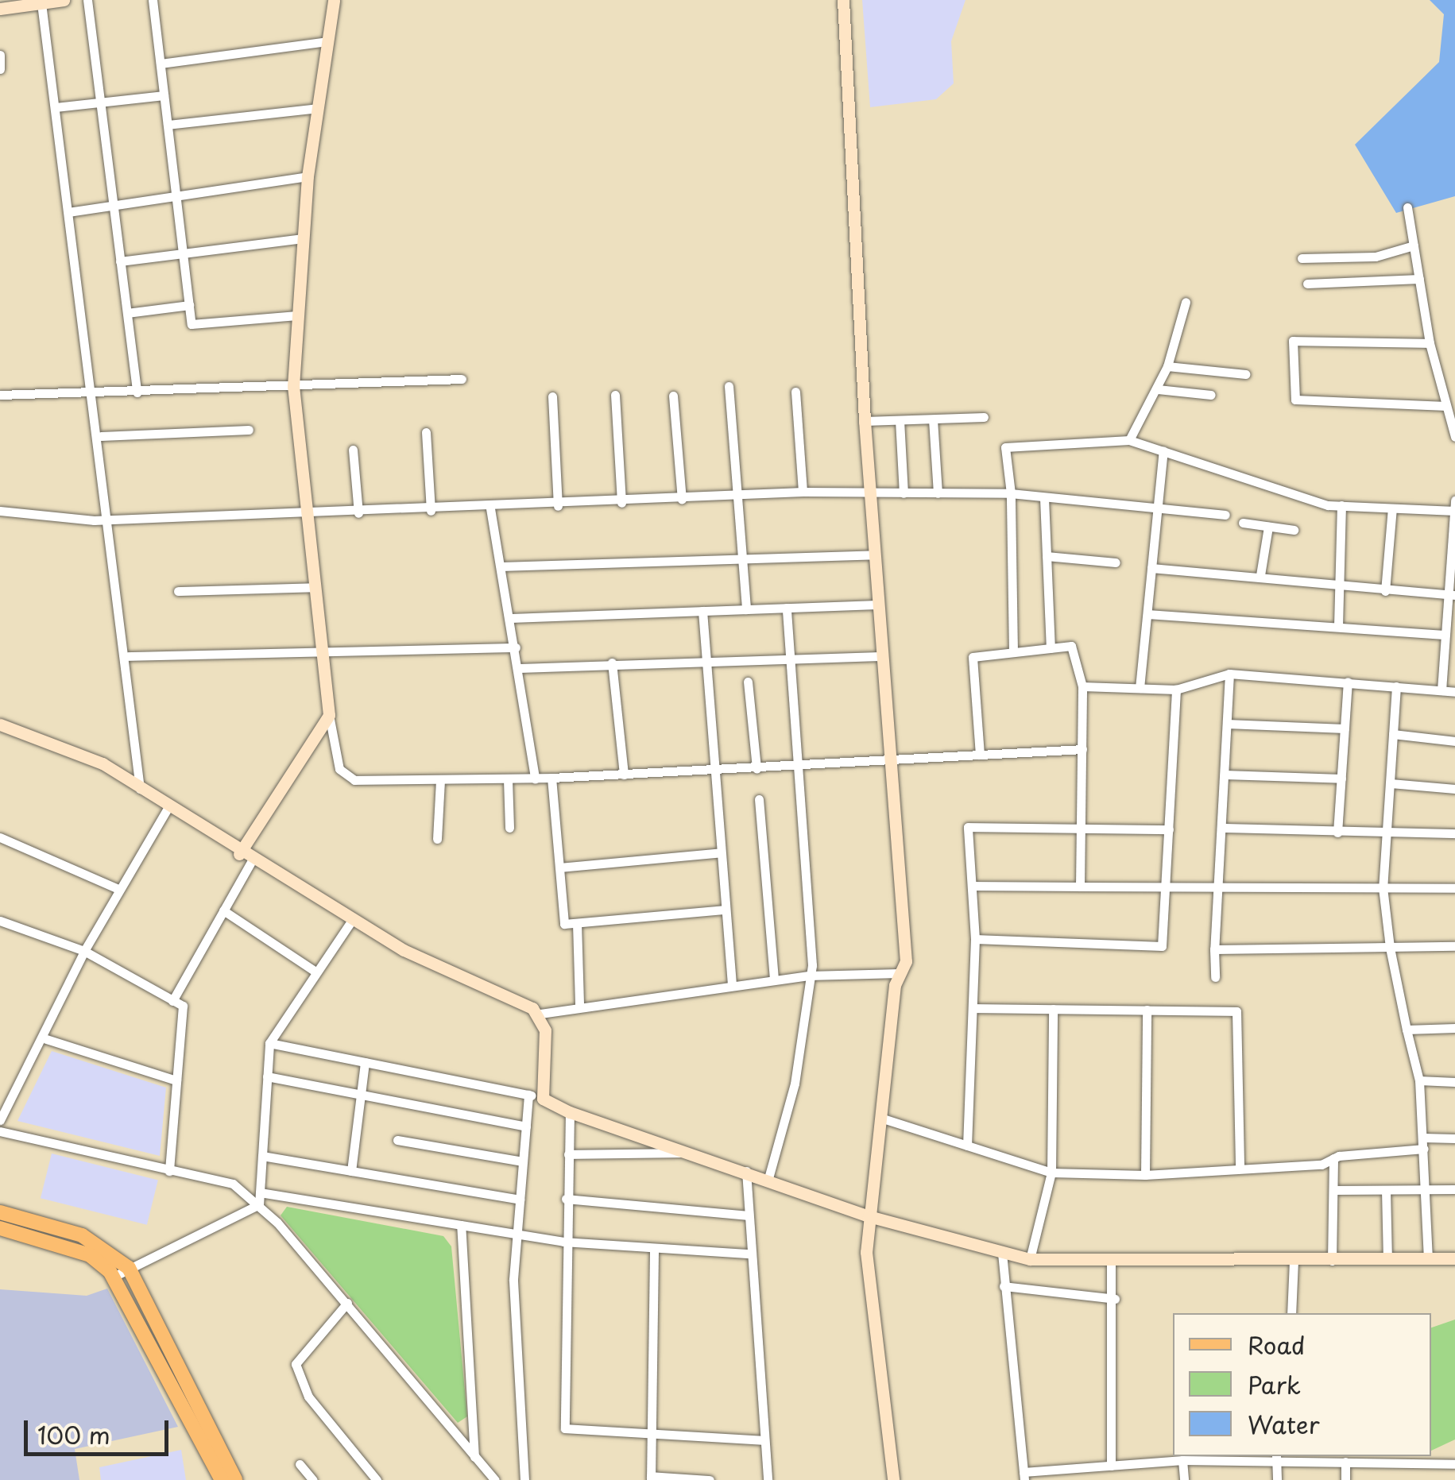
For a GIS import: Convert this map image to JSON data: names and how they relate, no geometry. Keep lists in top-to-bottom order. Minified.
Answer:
{"legend":["Road","Park","Water"],"scale_bar":"100 m"}
